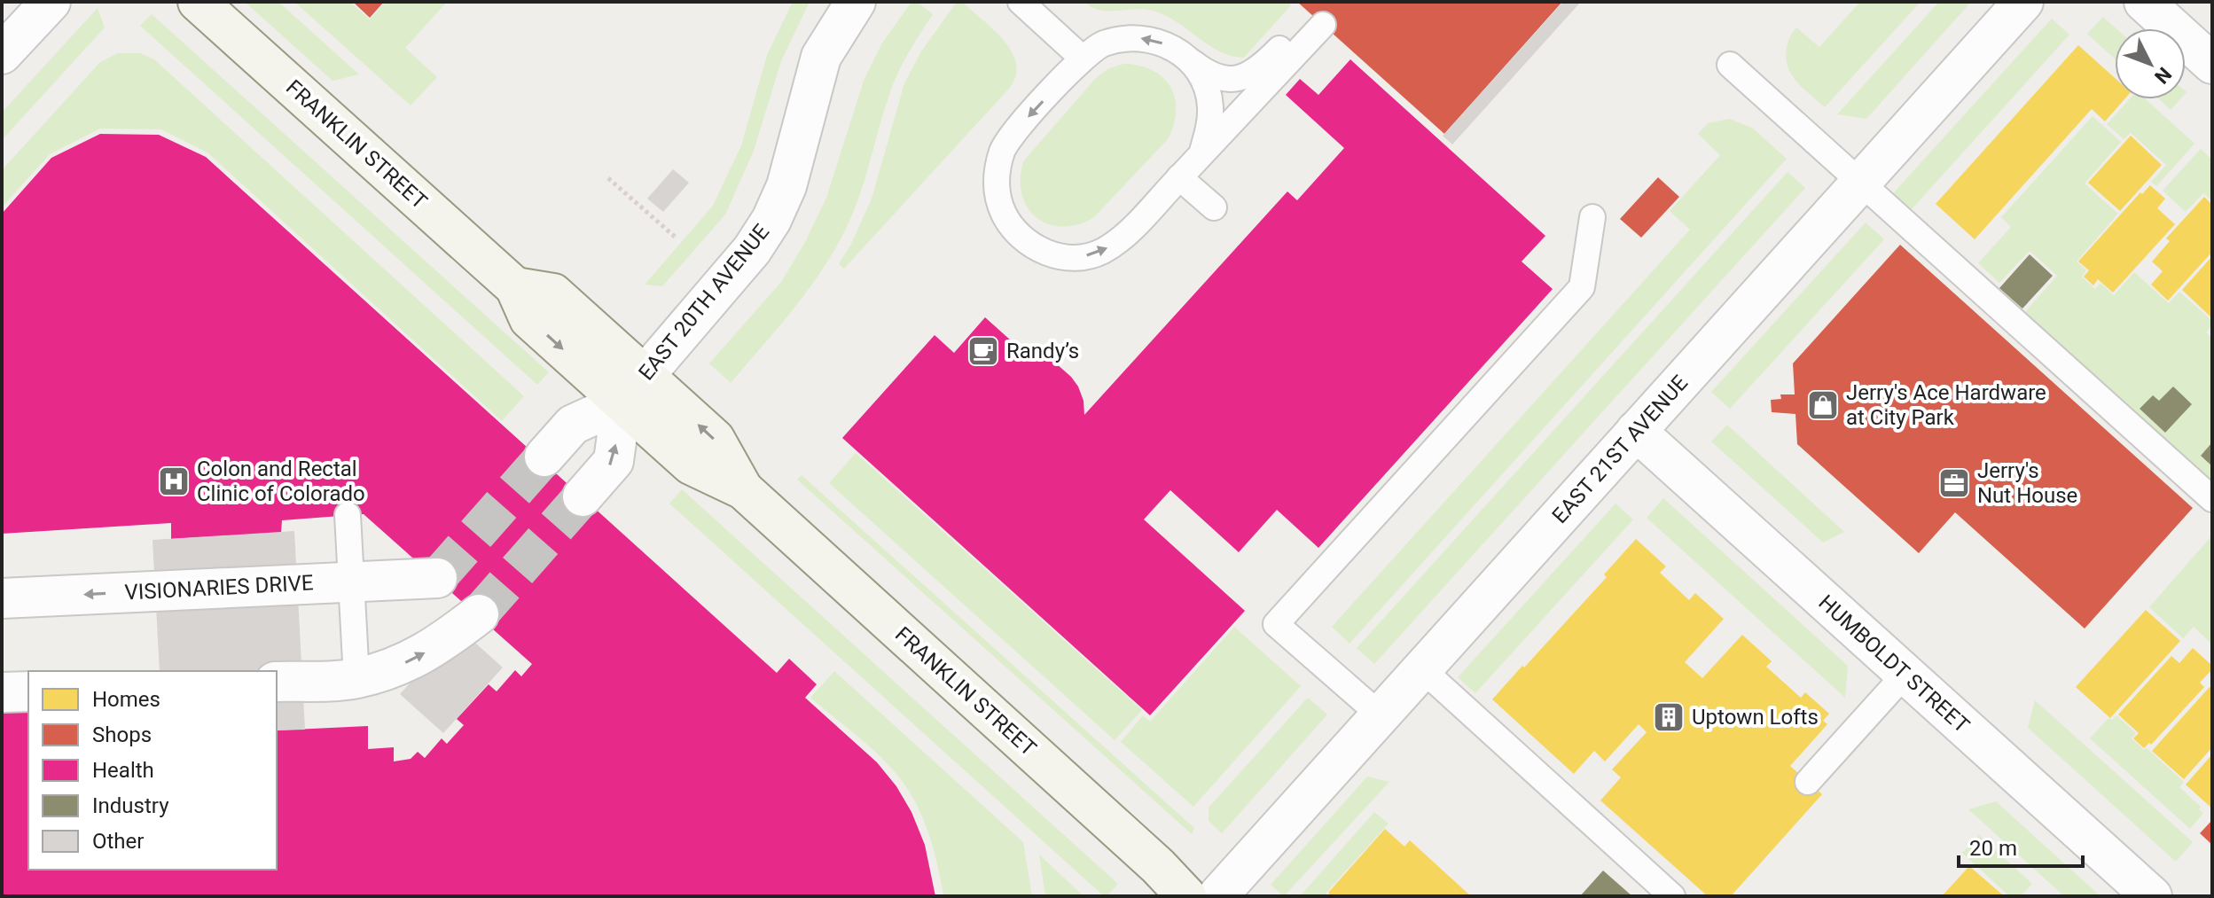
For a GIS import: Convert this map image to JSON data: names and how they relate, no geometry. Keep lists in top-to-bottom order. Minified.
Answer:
{"streets":{"street":["FRANKLIN STREET","EAST 20TH AVENUE","EAST 21ST AVENUE","VISIONARIES DRIVE","HUMBOLDT STREET"]},"crossings":[["FRANKLIN STREET","EAST 20TH AVENUE"],["EAST 21ST AVENUE","HUMBOLDT STREET"]],"one_way":["VISIONARIES DRIVE"],"places":{"cafe":["Randy’s"],"shop":["Jerry's Ace Hardware at City Park"],"hospital":["Colon and Rectal Clinic of Colorado"],"office":["Jerry's Nut House"],"building":["Uptown Lofts"]},"legend":["Homes","Shops","Health","Industry","Other"],"scale_bar":"20 m","north":"bottom right"}
